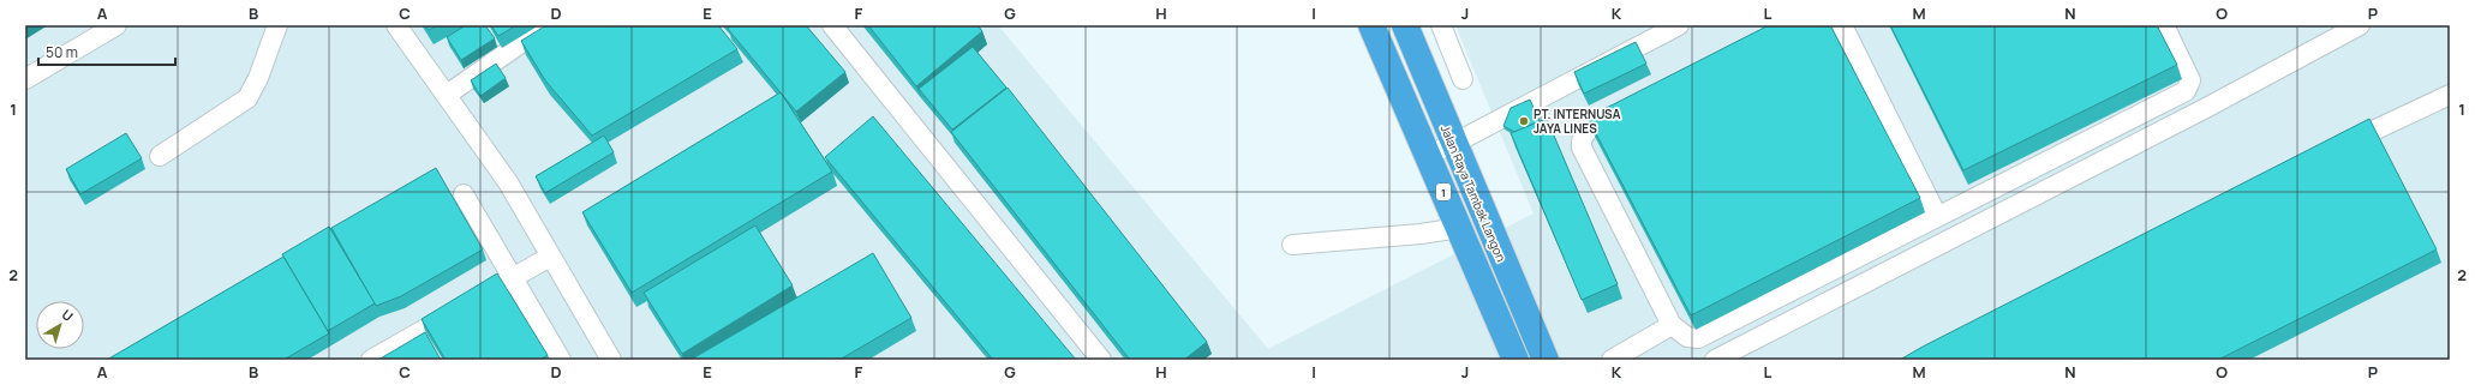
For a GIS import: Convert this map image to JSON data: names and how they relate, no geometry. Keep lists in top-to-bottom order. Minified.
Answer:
{"streets":{"highway":["1","Jalan Raya Tambak Langon"]},"places":["PT. INTERNUSA JAYA LINES"],"scale_bar":"50 m","north":"top right","grid":{"columns":["A","B","C","D","E","F","G","H","I","J","K","L","M","N","O","P"],"rows":["1","2"]}}
